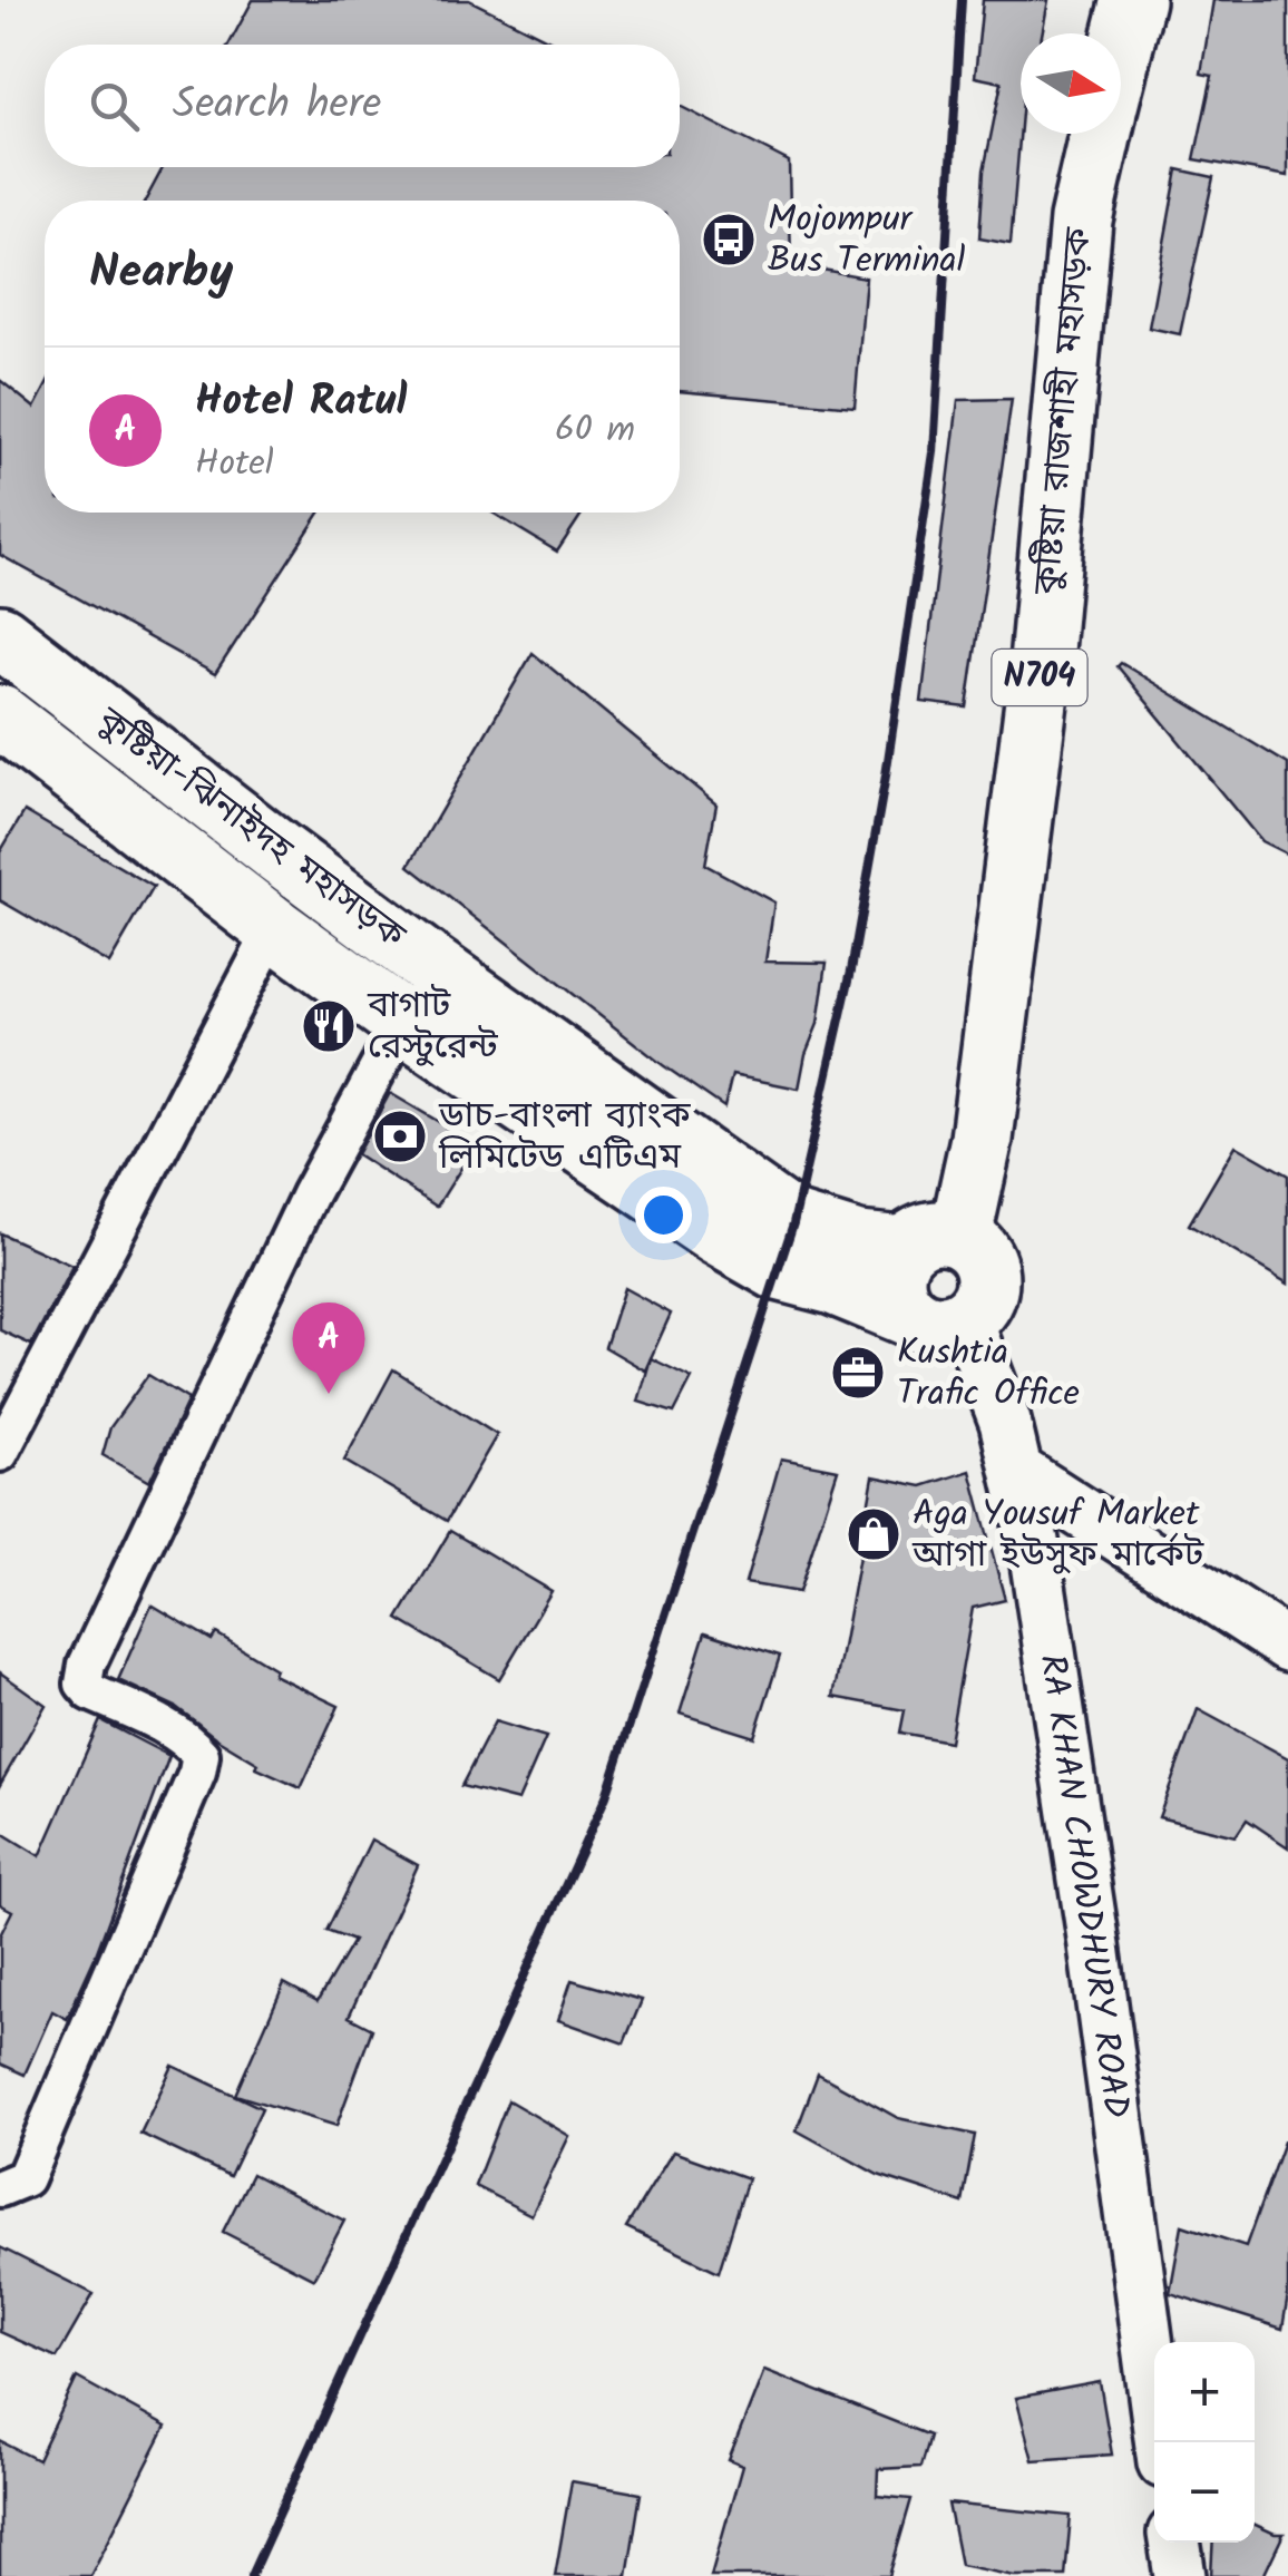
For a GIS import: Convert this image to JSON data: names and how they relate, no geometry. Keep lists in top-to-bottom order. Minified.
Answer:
{"streets":{"highway":["কুষ্টিয়া রাজশাহী মহাসড়ক","N704","কুষ্টিয়া-ঝিনাইদহ মহাসড়ক"],"main road":["RA KHAN CHOWDHURY ROAD"]},"crossings":[["কুষ্টিয়া রাজশাহী মহাসড়ক","কুষ্টিয়া-ঝিনাইদহ মহাসড়ক"],["কুষ্টিয়া রাজশাহী মহাসড়ক","RA KHAN CHOWDHURY ROAD"],["কুষ্টিয়া-ঝিনাইদহ মহাসড়ক","RA KHAN CHOWDHURY ROAD"]],"places":{"bus stop":["Mojompur Bus Terminal"],"restaurant":["বাগাট রেস্টুরেন্ট"],"bank":["ডাচ-বাংলা ব্যাংক লিমিটেড এটিএম"],"office":["Kushtia Trafic Office"],"shop":["Aga Yousuf Market আগা ইউসুফ মার্কেট"]},"north":"right","page":{"search":"Search here","heading":"Nearby","list":[{"mark":"A","name":"Hotel Ratul","note":"Hotel","value":"60 m"}],"pins":"A","map_buttons":["+","−"]}}
